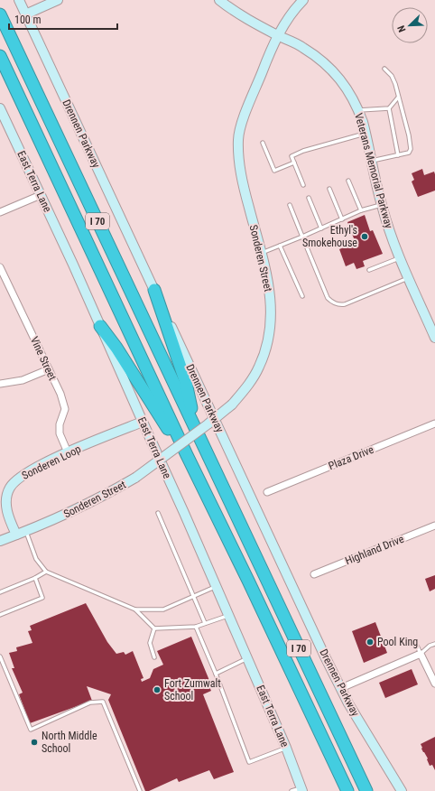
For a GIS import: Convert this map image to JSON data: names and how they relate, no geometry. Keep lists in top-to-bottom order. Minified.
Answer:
{"streets":{"highway":["I 70"],"main road":["Drennen Parkway","Veterans Memorial Parkway","East Terra Lane","Sonderen Street","Sonderen Loop"],"street":["Vine Street","Plaza Drive","Highland Drive"]},"crossings":[["Veterans Memorial Parkway","Sonderen Street"],["East Terra Lane","Sonderen Loop"],["Sonderen Street","Sonderen Loop"],["Vine Street","Sonderen Loop"]],"places":["Ethyl's Smokehouse","Pool King","Fort Zumwalt School","North Middle School"],"scale_bar":"100 m","north":"bottom left"}
